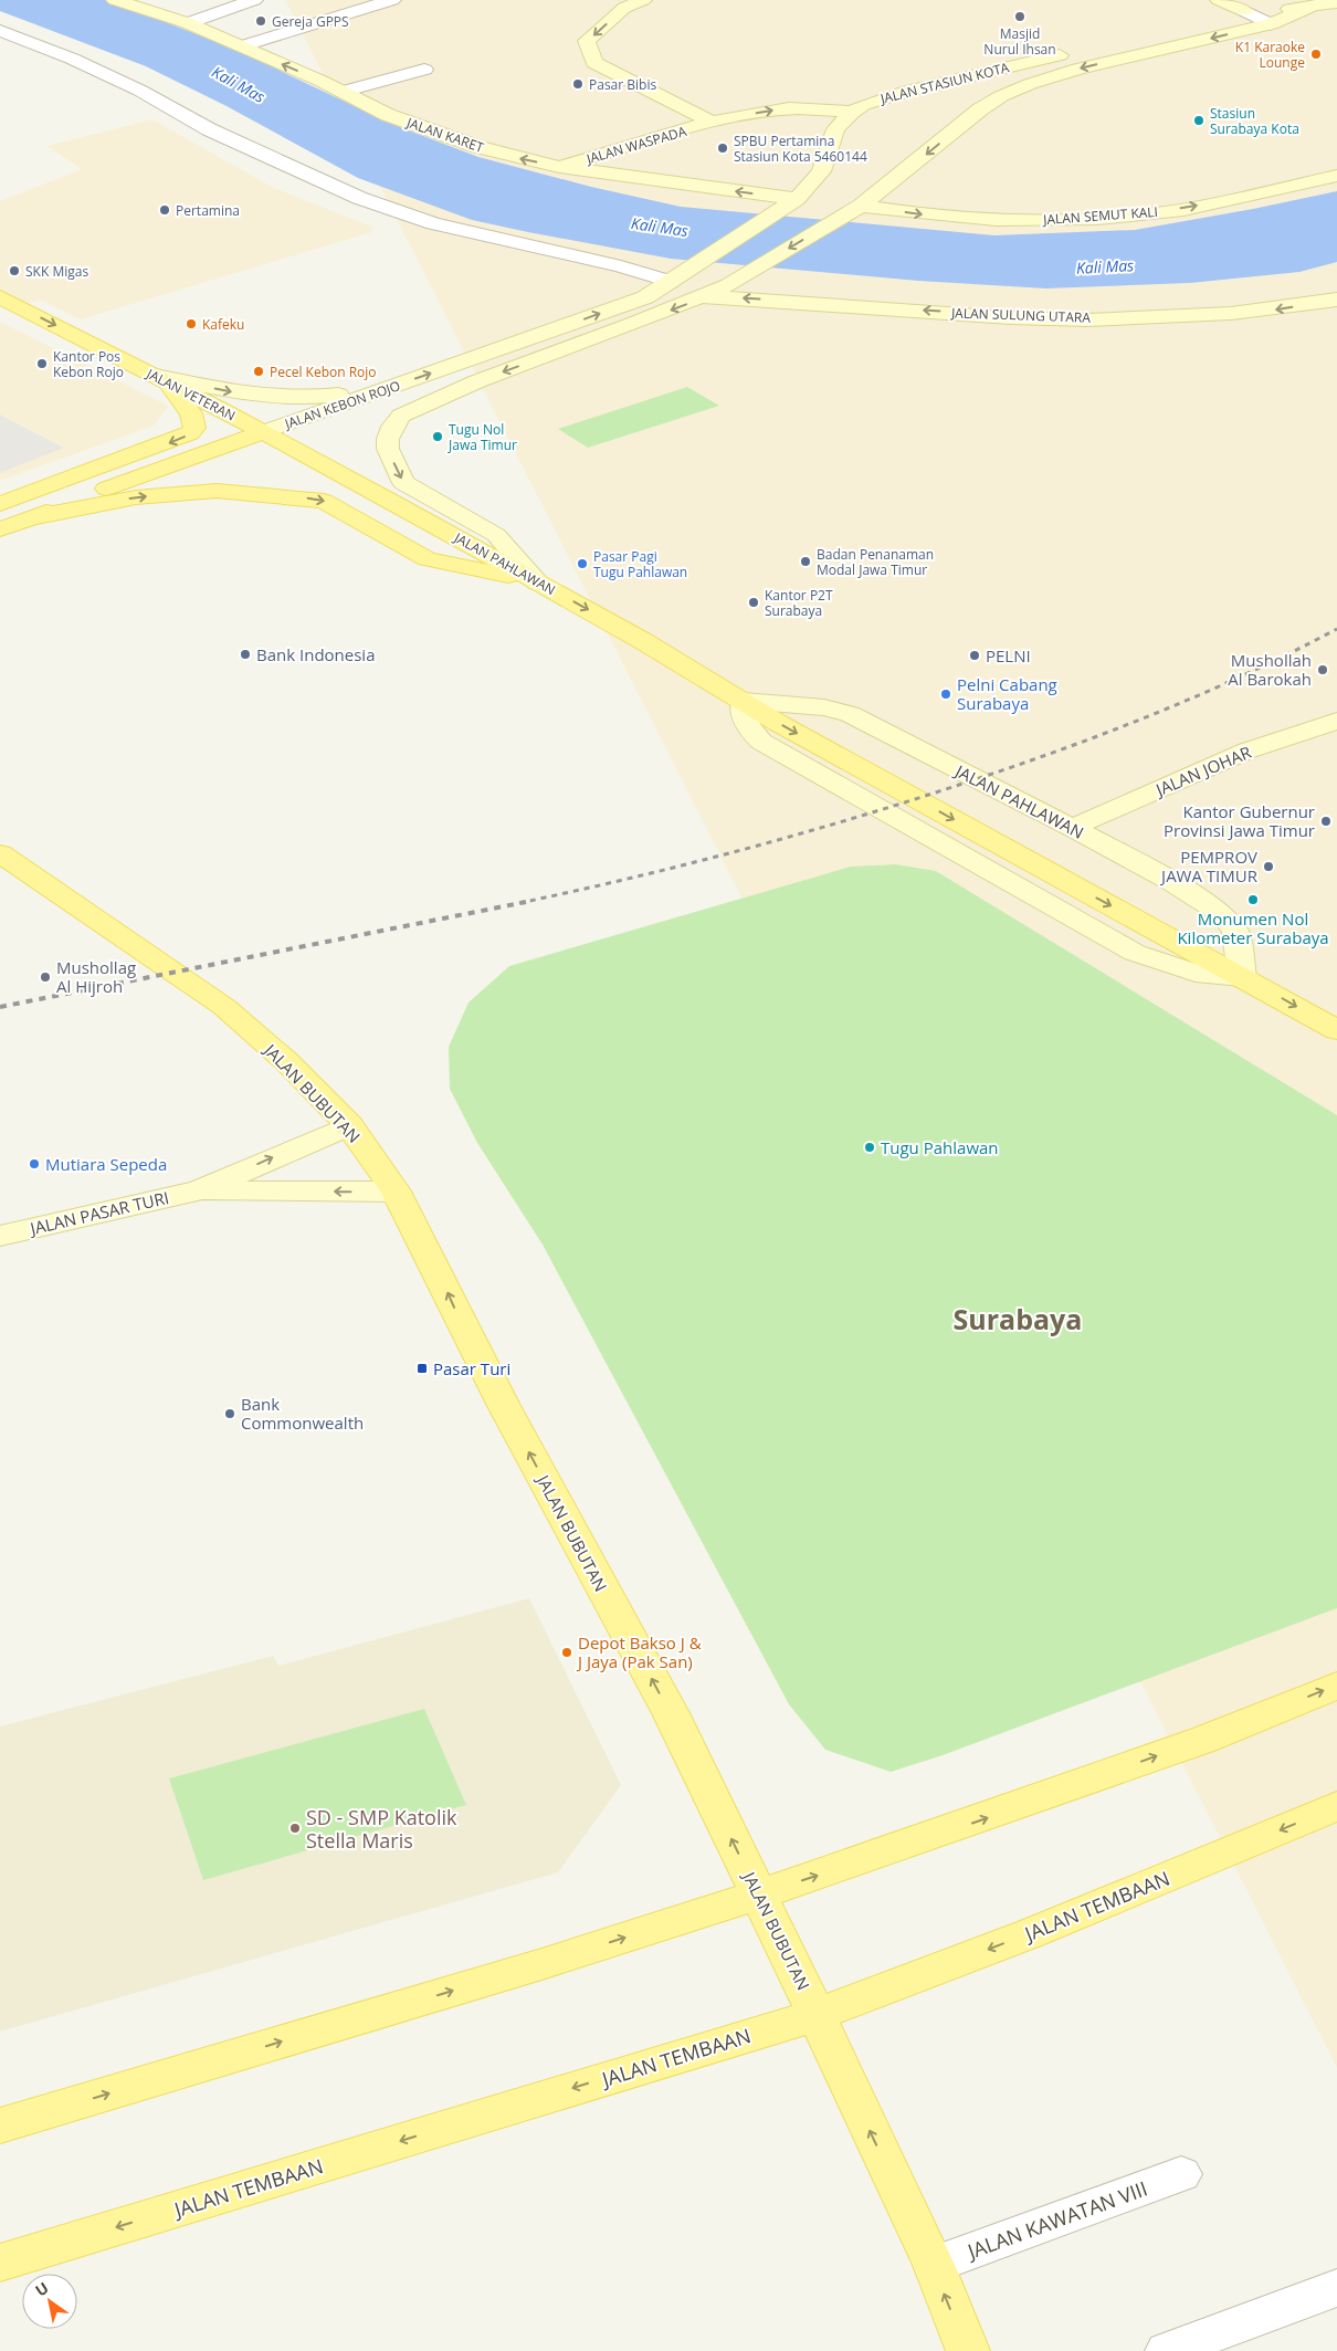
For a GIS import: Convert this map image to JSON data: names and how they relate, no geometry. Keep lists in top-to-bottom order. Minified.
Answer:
{"streets":{"main road":["JALAN STASIUN KOTA","JALAN KARET","JALAN WASPADA","JALAN SEMUT KALI","JALAN SULUNG UTARA","JALAN VETERAN","JALAN KEBON ROJO","JALAN PAHLAWAN","JALAN JOHAR","JALAN BUBUTAN","JALAN PASAR TURI","JALAN TEMBAAN"],"street":["JALAN KAWATAN VIII"]},"crossings":[["JALAN STASIUN KOTA","JALAN KARET"],["JALAN STASIUN KOTA","JALAN WASPADA"],["JALAN STASIUN KOTA","JALAN SEMUT KALI"],["JALAN STASIUN KOTA","JALAN KEBON ROJO"],["JALAN KARET","JALAN WASPADA"],["JALAN SULUNG UTARA","JALAN KEBON ROJO"],["JALAN VETERAN","JALAN KEBON ROJO"],["JALAN VETERAN","JALAN PAHLAWAN"],["JALAN KEBON ROJO","JALAN PAHLAWAN"],["JALAN PAHLAWAN","JALAN JOHAR"],["JALAN BUBUTAN","JALAN PASAR TURI"],["JALAN BUBUTAN","JALAN TEMBAAN"],["JALAN BUBUTAN","JALAN KAWATAN VIII"]],"one_way":["JALAN KARET","JALAN SEMUT KALI","JALAN SULUNG UTARA","JALAN BUBUTAN"],"districts":["Surabaya"],"water":["Kali Mas"],"places":{"other":["Masjid Nurul Ihsan","Gereja GPPS","K1 Karaoke Lounge","Pasar Bibis","Stasiun Surabaya Kota","SPBU Pertamina Stasiun Kota 5460144","Pertamina","SKK Migas","Kafeku","Kantor Pos Kebon Rojo","Pecel Kebon Rojo","Tugu Nol Jawa Timur","Badan Penanaman Modal Jawa Timur","Pasar Pagi Tugu Pahlawan","Kantor P2T Surabaya","Bank Indonesia","PELNI","Mushollah Al Barokah","Pelni Cabang Surabaya","Kantor Gubernur Provinsi Jawa Timur","PEMPROV JAWA TIMUR","Monumen Nol Kilometer Surabaya","Mushollag Al Hijroh","Tugu Pahlawan","Mutiara Sepeda","Bank Commonwealth","Depot Bakso J & J Jaya (Pak San)","SD - SMP Katolik Stella Maris"],"transit":["Pasar Turi"]},"north":"top left"}
